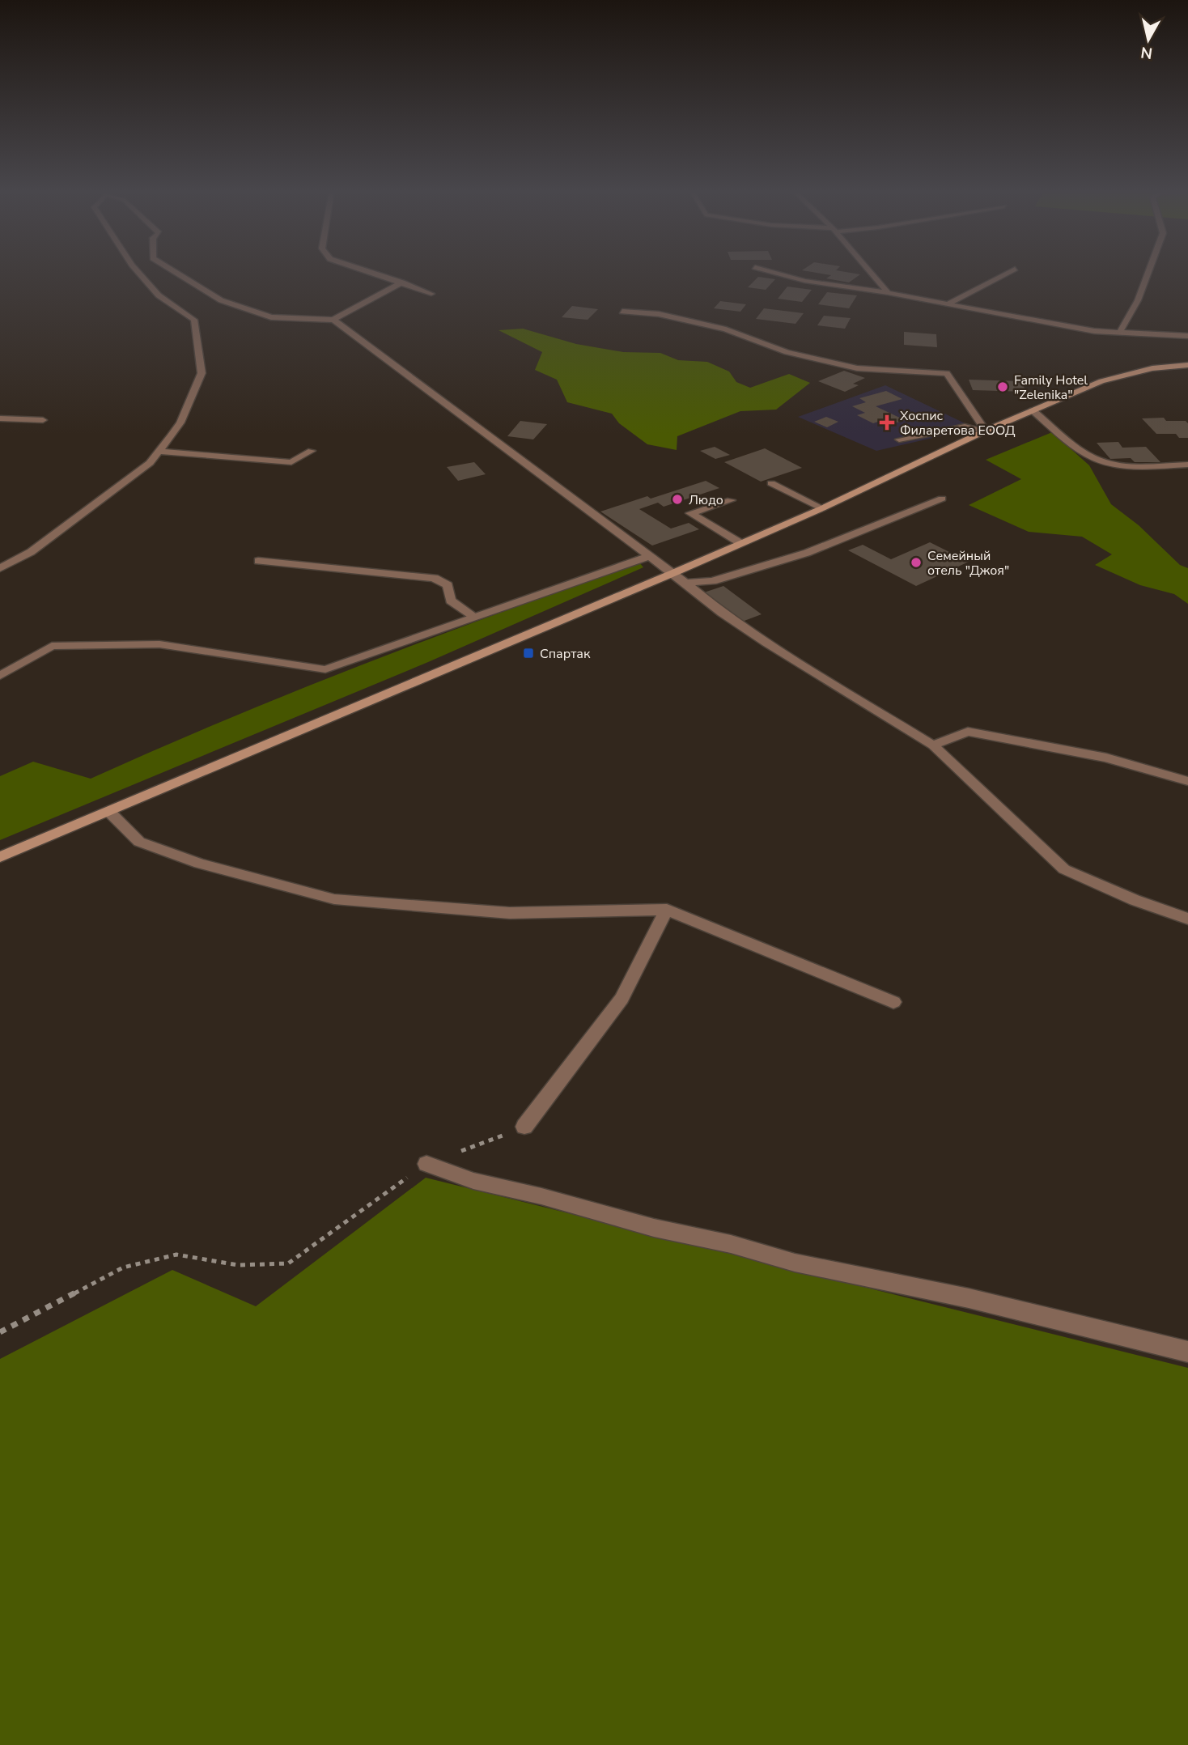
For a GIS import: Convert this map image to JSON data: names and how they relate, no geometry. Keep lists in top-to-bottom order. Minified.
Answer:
{"places":{"other":["Family Hotel \"Zelenika\"","Людо","Семейный отель \"Джоя\""],"health":["Хоспис Филаретова ЕООД"],"transit":["Спартак"]},"north":"bottom"}
